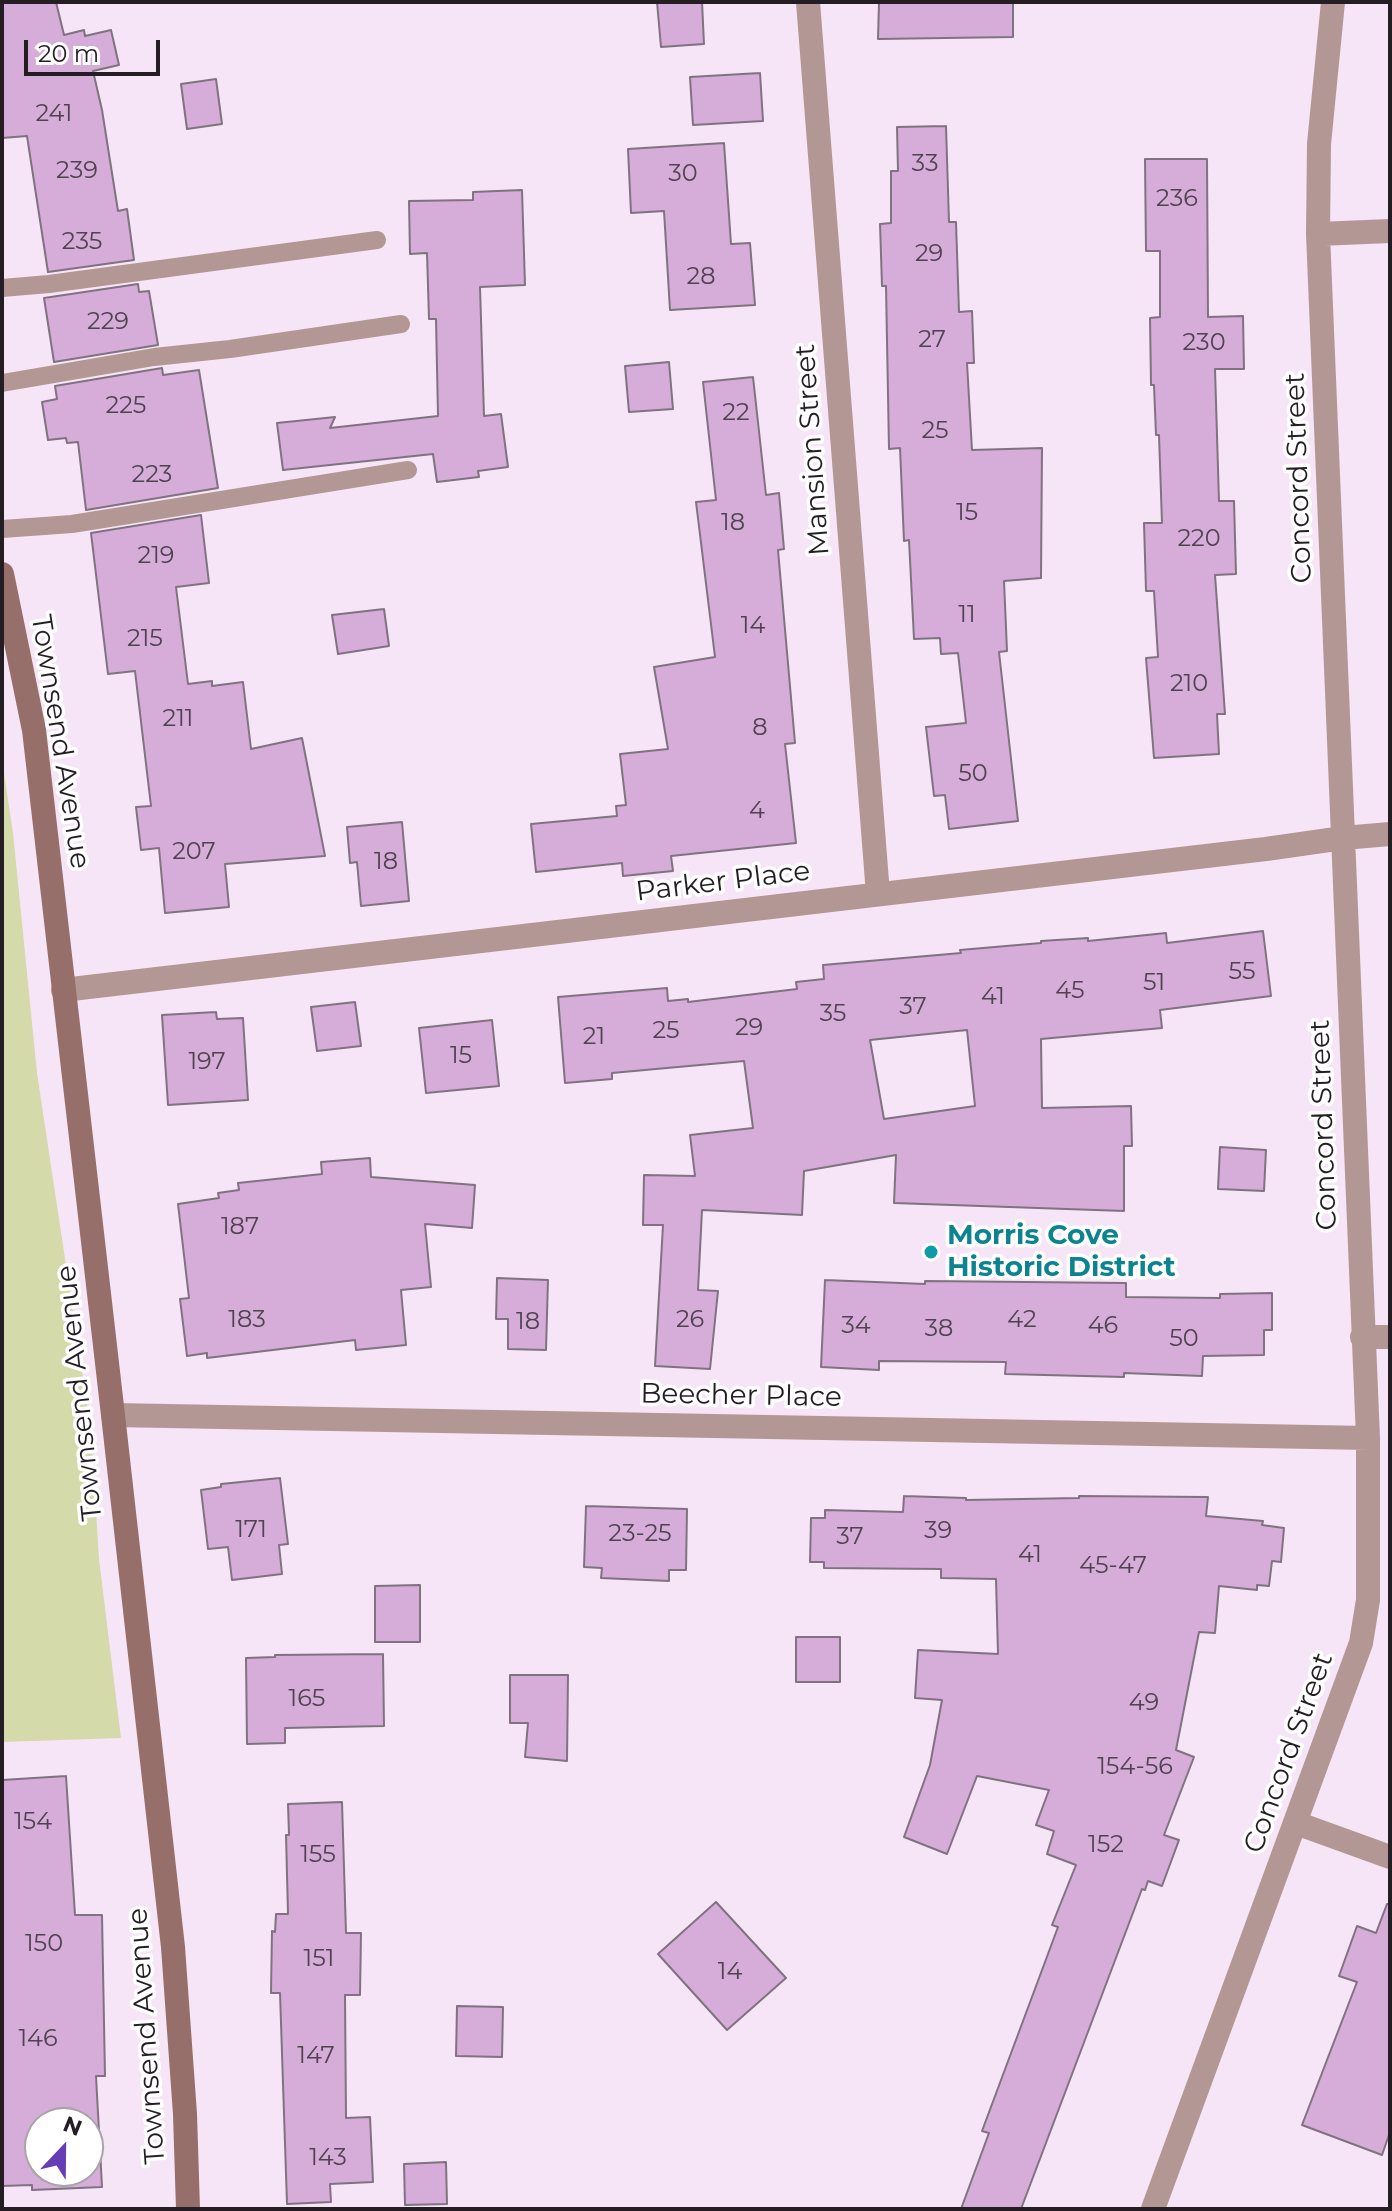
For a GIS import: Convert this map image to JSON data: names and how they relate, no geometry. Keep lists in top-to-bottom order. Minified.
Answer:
{"streets":{"main road":["Townsend Avenue"],"street":["Mansion Street","Concord Street","Parker Place","Beecher Place"]},"crossings":[["Mansion Street","Parker Place"],["Concord Street","Parker Place"],["Concord Street","Beecher Place"],["Townsend Avenue","Parker Place"],["Townsend Avenue","Beecher Place"]],"places":["Morris Cove Historic District"],"house_numbers":["241","33","239","30","236","235","29","28","229","27","230","225","22","25","223","15","18","220","219","11","14","215","210","211","8","50","4","207","18","55","51","45","41","37","35","29","25","21","15","197","187","183","26","42","18","34","46","38","50","171","39","23-25","37","41","45-47","165","49","154-56","154","152","155","150","151","14","146","147","143"],"scale_bar":"20 m","north":"top"}
